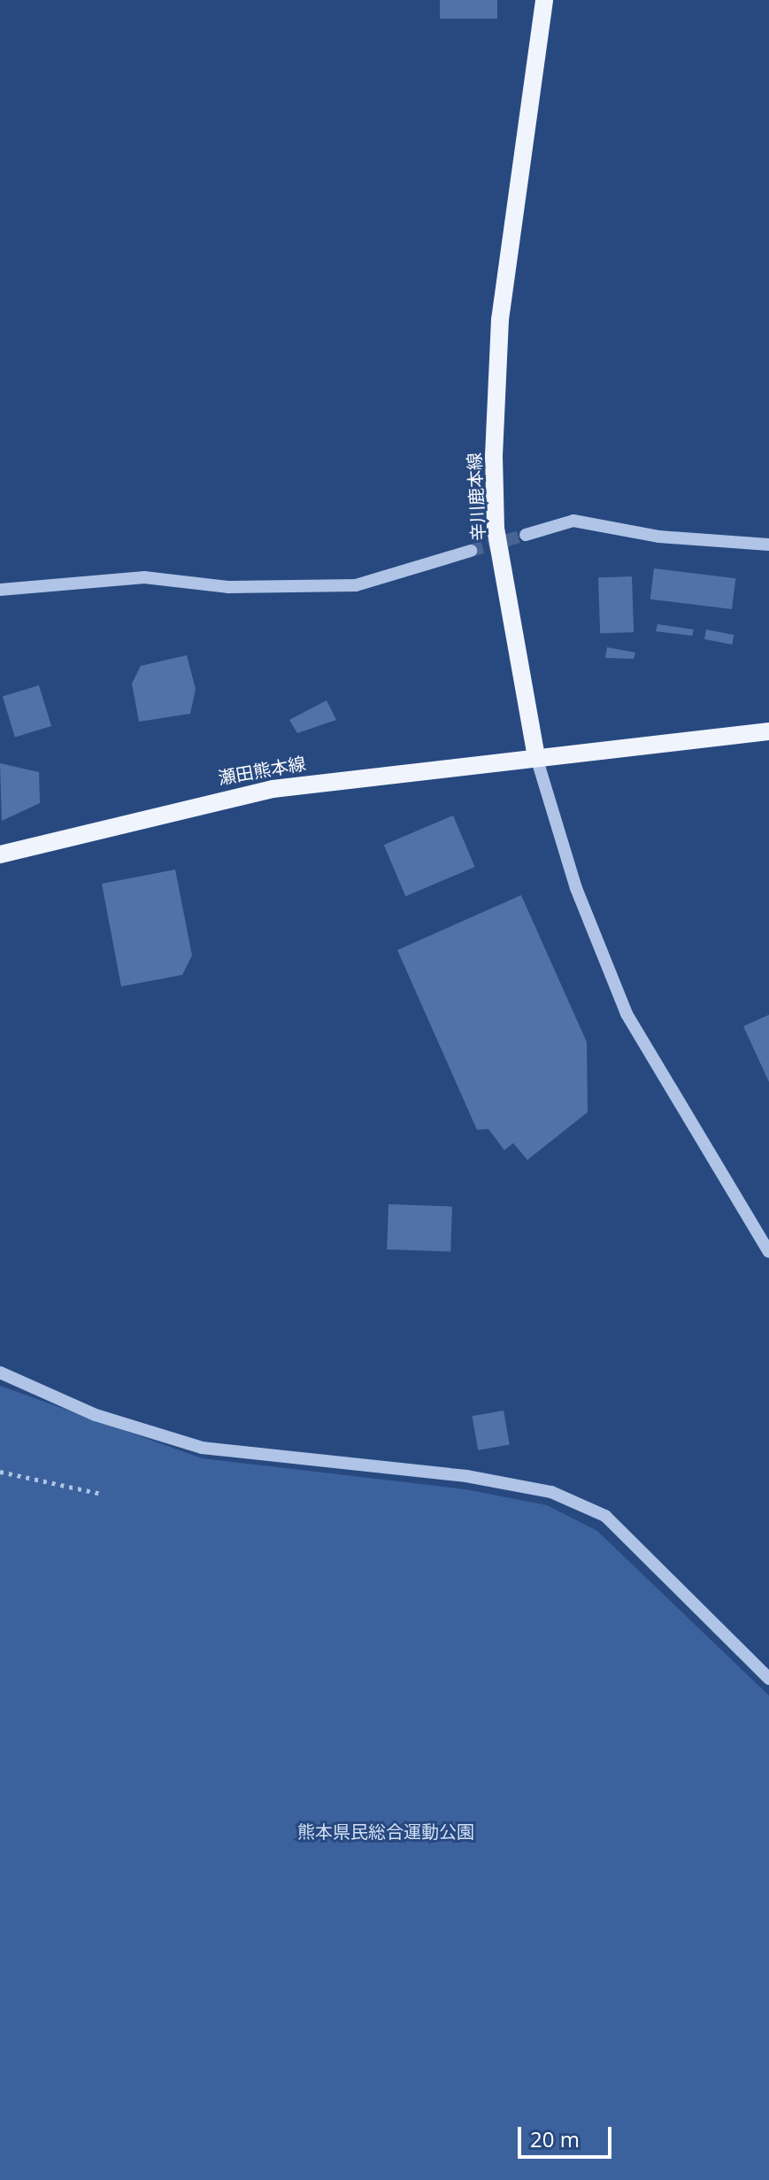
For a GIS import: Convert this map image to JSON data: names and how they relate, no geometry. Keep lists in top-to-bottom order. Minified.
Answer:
{"streets":{"main road":["辛川鹿本線","瀬田熊本線"]},"crossings":[["辛川鹿本線","瀬田熊本線"]],"parks":["熊本県民総合運動公園"],"scale_bar":"20 m"}
